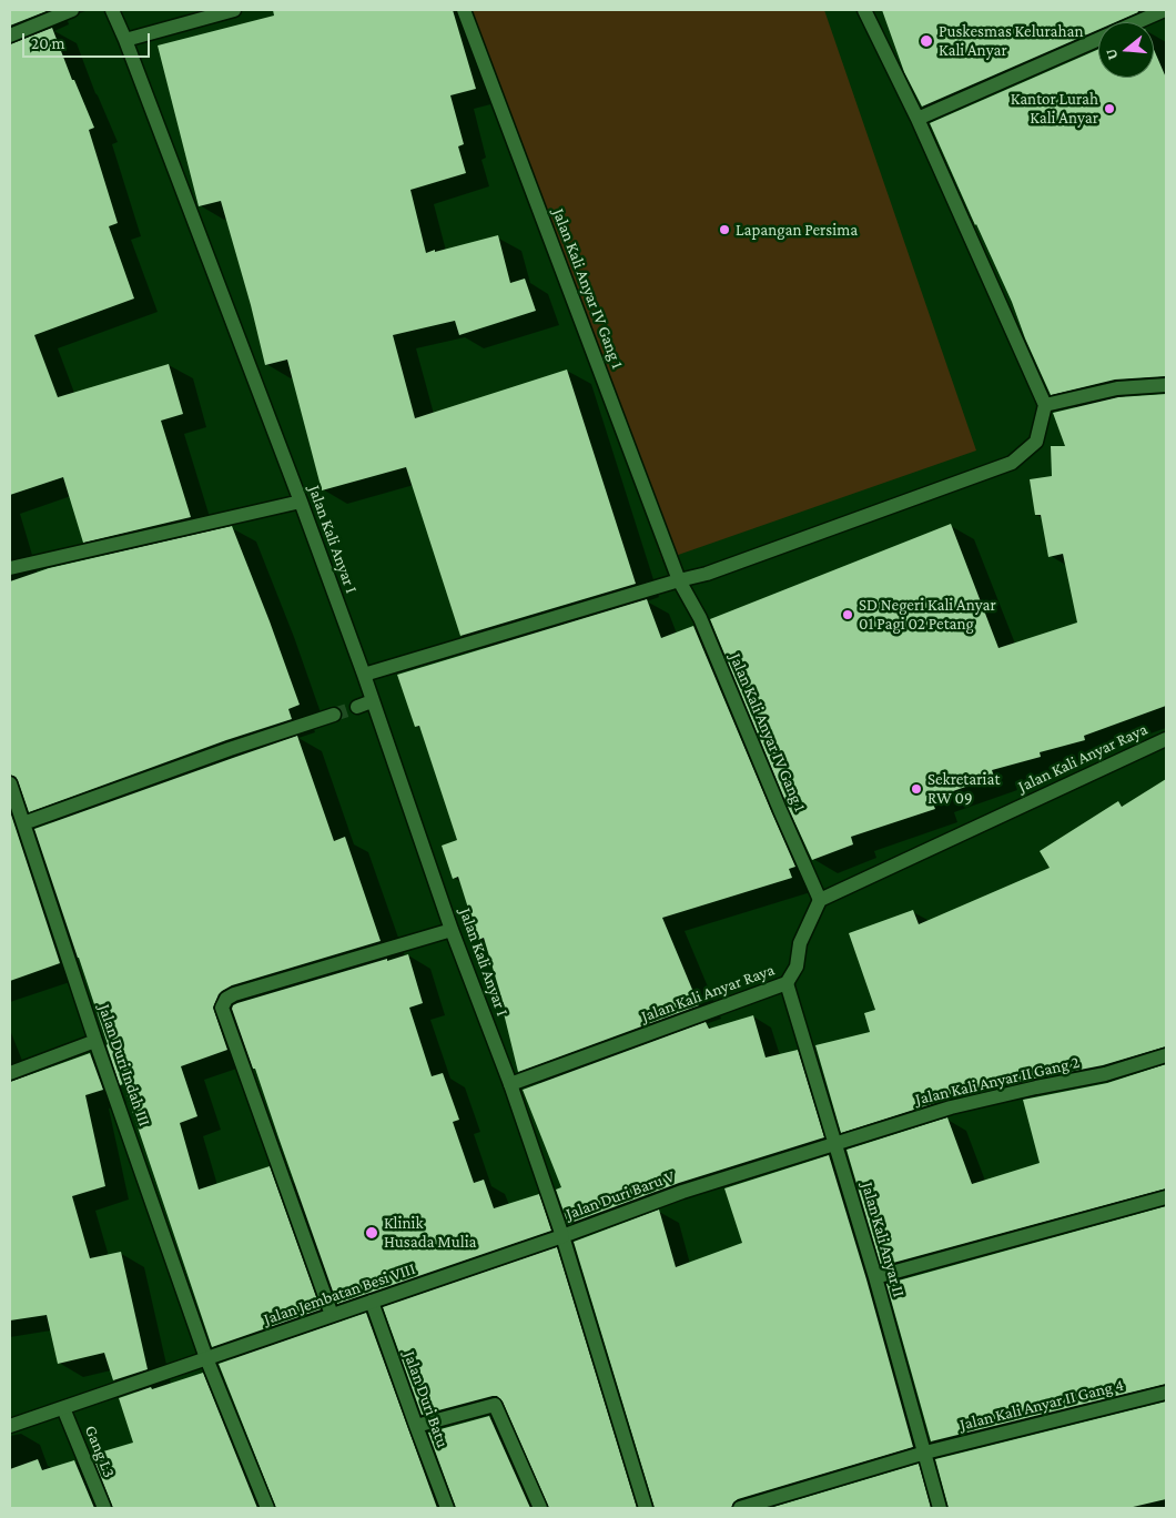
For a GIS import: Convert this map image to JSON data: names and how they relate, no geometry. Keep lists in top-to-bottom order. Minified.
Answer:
{"streets":{"street":["Jalan Kali Anyar IV Gang 1","Jalan Kali Anyar I","Jalan Kali Anyar Raya","Jalan Duri Indah III","Jalan Kali Anyar II Gang 2","Jalan Duri Baru V","Jalan Kali Anyar II","Jalan Jembatan Besi VIII","Jalan Duri Batu","Jalan Kali Anyar II Gang 4","Gang L3"]},"crossings":[["Jalan Kali Anyar IV Gang 1","Jalan Kali Anyar Raya"],["Jalan Kali Anyar I","Jalan Kali Anyar Raya"],["Jalan Kali Anyar Raya","Jalan Kali Anyar II"],["Jalan Duri Indah III","Jalan Jembatan Besi VIII"],["Jalan Kali Anyar II Gang 2","Jalan Duri Baru V"],["Jalan Kali Anyar II Gang 2","Jalan Kali Anyar II"],["Jalan Duri Baru V","Jalan Kali Anyar II"],["Jalan Duri Baru V","Jalan Jembatan Besi VIII"],["Jalan Kali Anyar II","Jalan Kali Anyar II Gang 4"],["Jalan Jembatan Besi VIII","Jalan Duri Batu"],["Jalan Jembatan Besi VIII","Gang L3"]],"places":["Puskesmas Kelurahan Kali Anyar","Kantor Lurah Kali Anyar","Lapangan Persima","SD Negeri Kali Anyar 01 Pagi 02 Petang","Sekretariat RW 09","Klinik Husada Mulia"],"scale_bar":"20 m","north":"left"}
